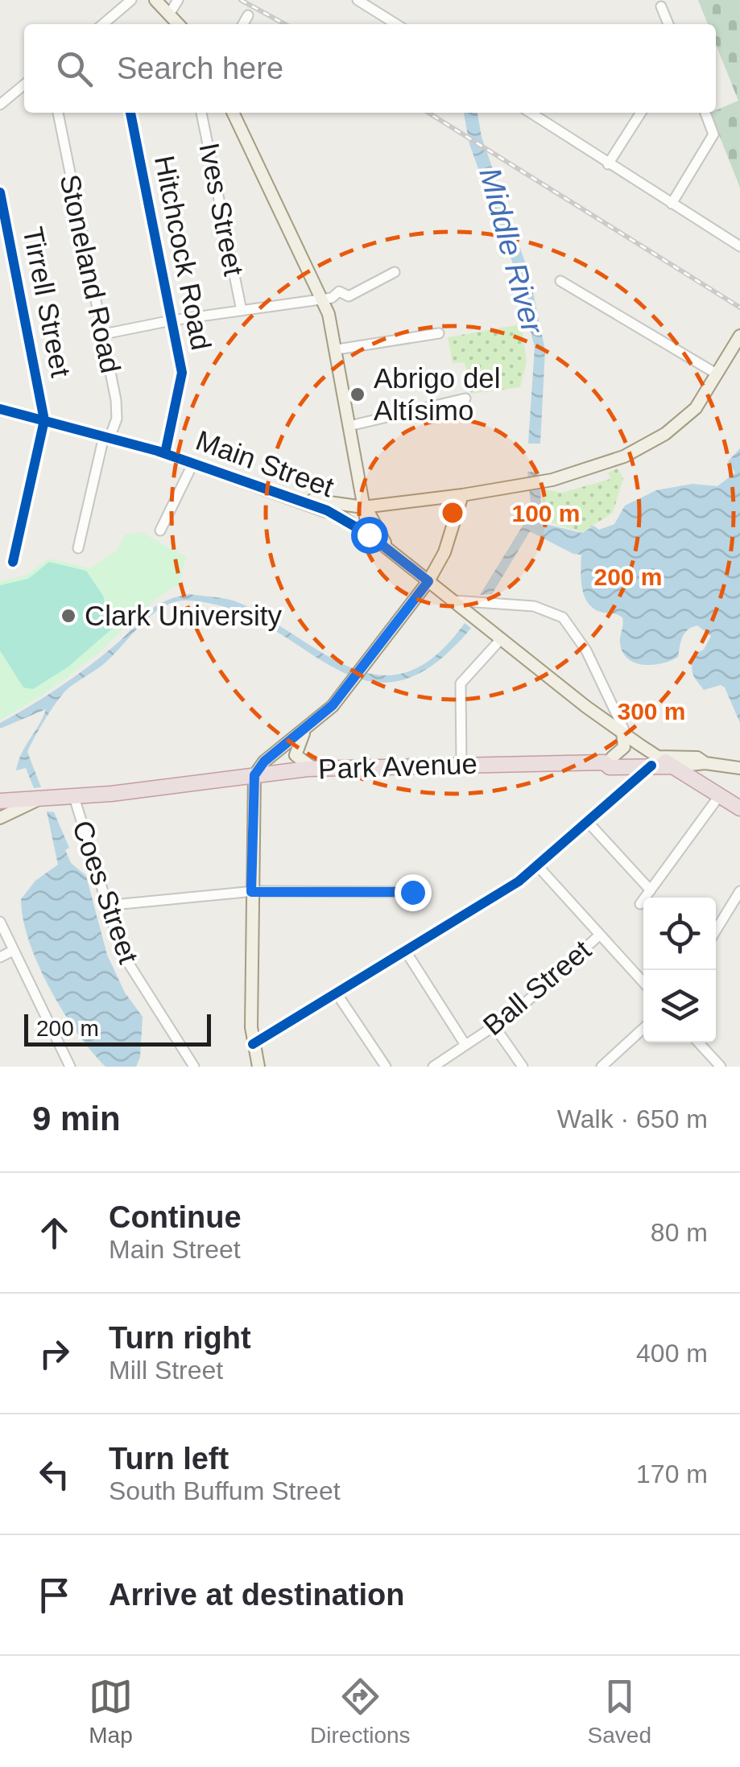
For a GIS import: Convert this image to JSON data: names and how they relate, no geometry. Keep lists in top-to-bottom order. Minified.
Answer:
{"streets":{"highway":["Park Avenue"],"main road":["Main Street"],"street":["Ives Street","Hitchcock Road","Stoneland Road","Tirrell Street","Coes Street","Ball Street"]},"crossings":[["Hitchcock Road","Main Street"],["Stoneland Road","Main Street"],["Tirrell Street","Main Street"],["Main Street","Park Avenue"],["Park Avenue","Coes Street"]],"water":["Middle River"],"places":["Abrigo del Altísimo","Clark University"],"scale_bar":"200 m","page":{"search":"Search here","scale":"200 m","heading":["9 min","Walk · 650 m"],"list":[["Continue","Main Street","80 m"],["Turn right","Mill Street","400 m"],["Turn left","South Buffum Street","170 m"],"Arrive at destination"],"nav":["Map","Directions","Saved"]},"rings":["100 m","200 m","300 m"]}
